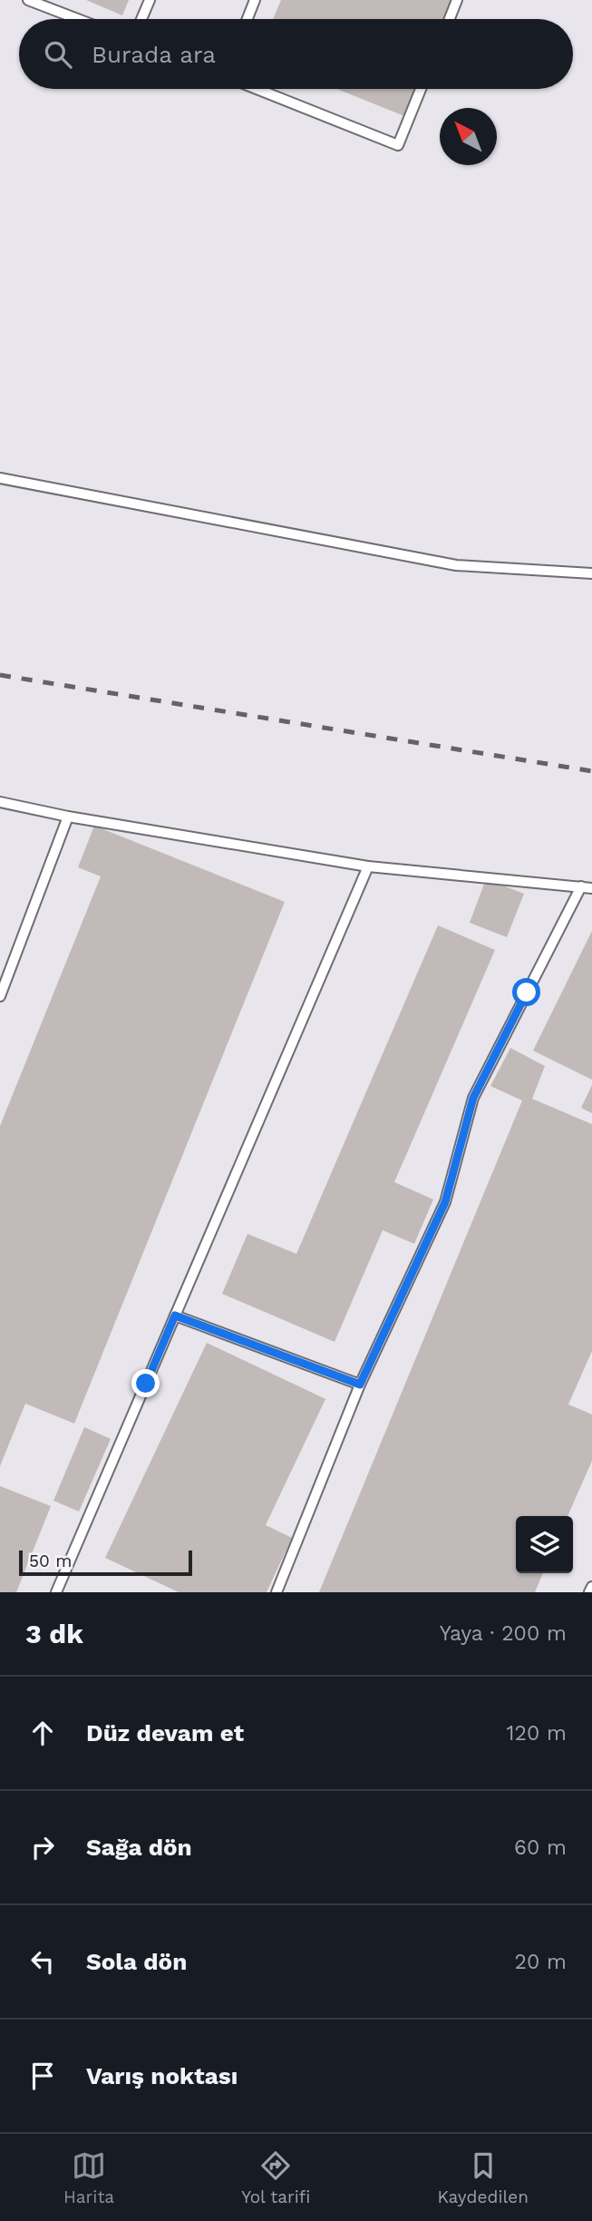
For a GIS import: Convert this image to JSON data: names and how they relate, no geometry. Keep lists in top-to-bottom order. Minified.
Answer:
{"scale_bar":"50 m","north":"top left","page":{"search":"Burada ara","scale":"50 m","heading":["3 dk","Yaya · 200 m"],"list":[["Düz devam et","120 m"],["Sağa dön","60 m"],["Sola dön","20 m"],"Varış noktası"],"nav":["Harita","Yol tarifi","Kaydedilen"]}}
